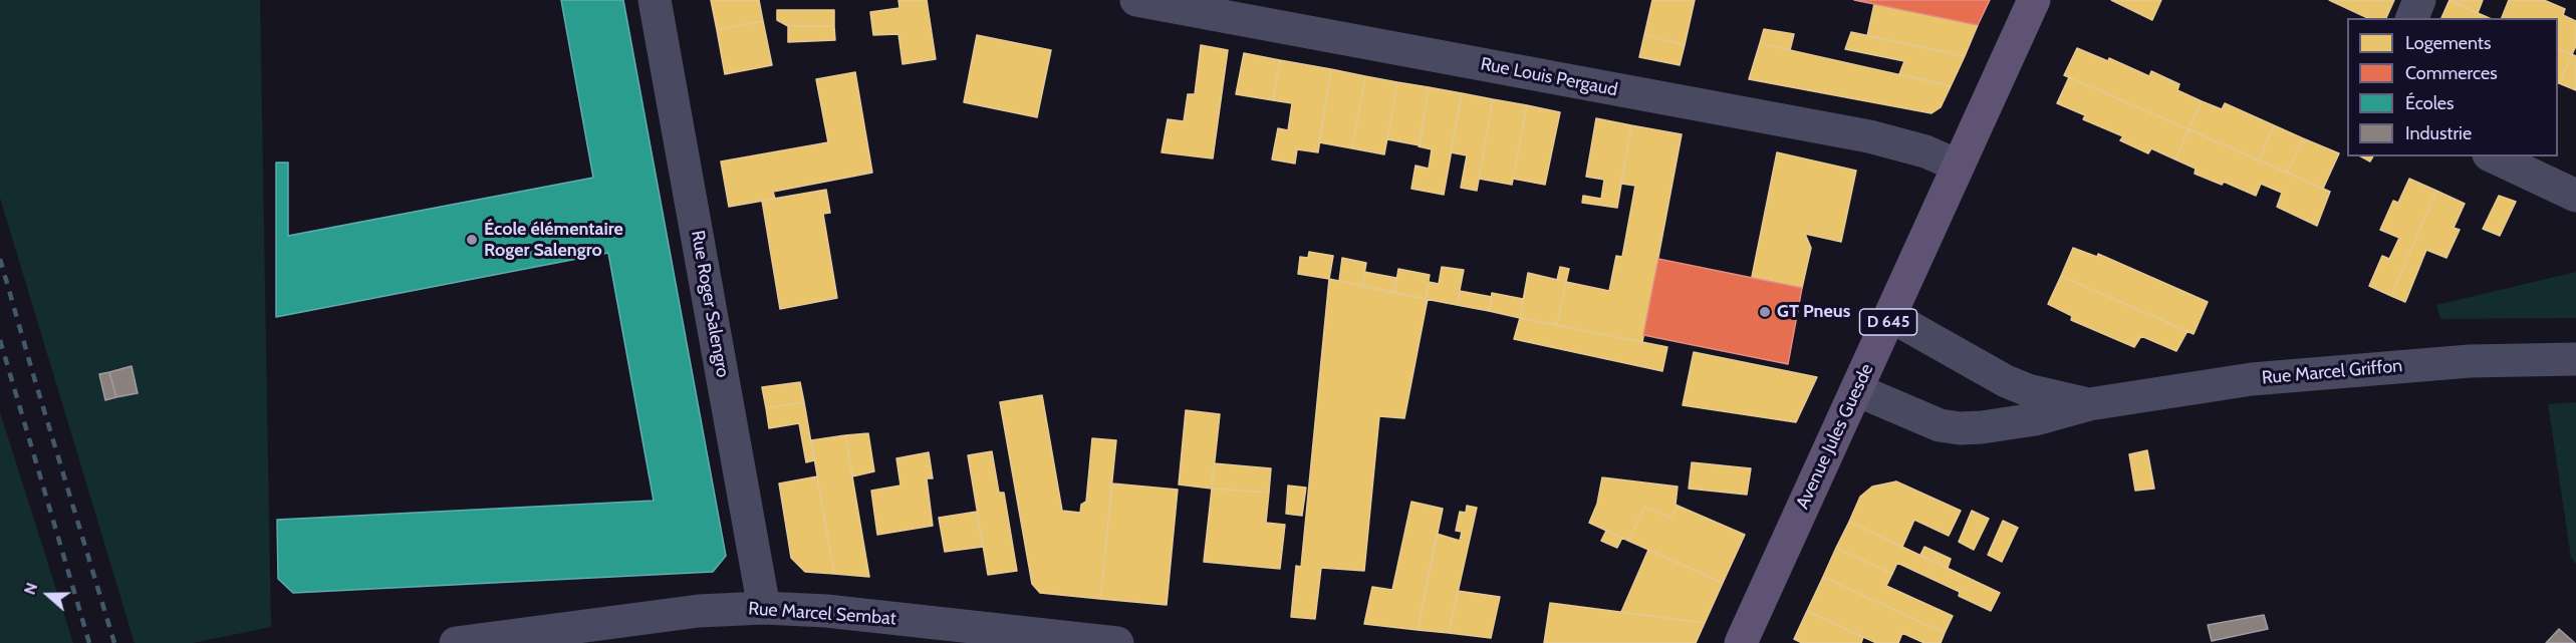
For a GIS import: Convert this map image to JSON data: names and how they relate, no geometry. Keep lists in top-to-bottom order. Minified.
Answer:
{"streets":{"main road":["D 645","Avenue Jules Guesde"],"street":["Rue Louis Pergaud","Rue Roger Salengro","Rue Marcel Griffon","Rue Marcel Sembat"]},"crossings":[["Rue Louis Pergaud","Avenue Jules Guesde"],["Rue Roger Salengro","Rue Marcel Sembat"],["Rue Marcel Griffon","Avenue Jules Guesde"]],"places":["École élémentaire Roger Salengro","GT Pneus"],"legend":["Logements","Commerces","Écoles","Industrie"],"north":"left"}
